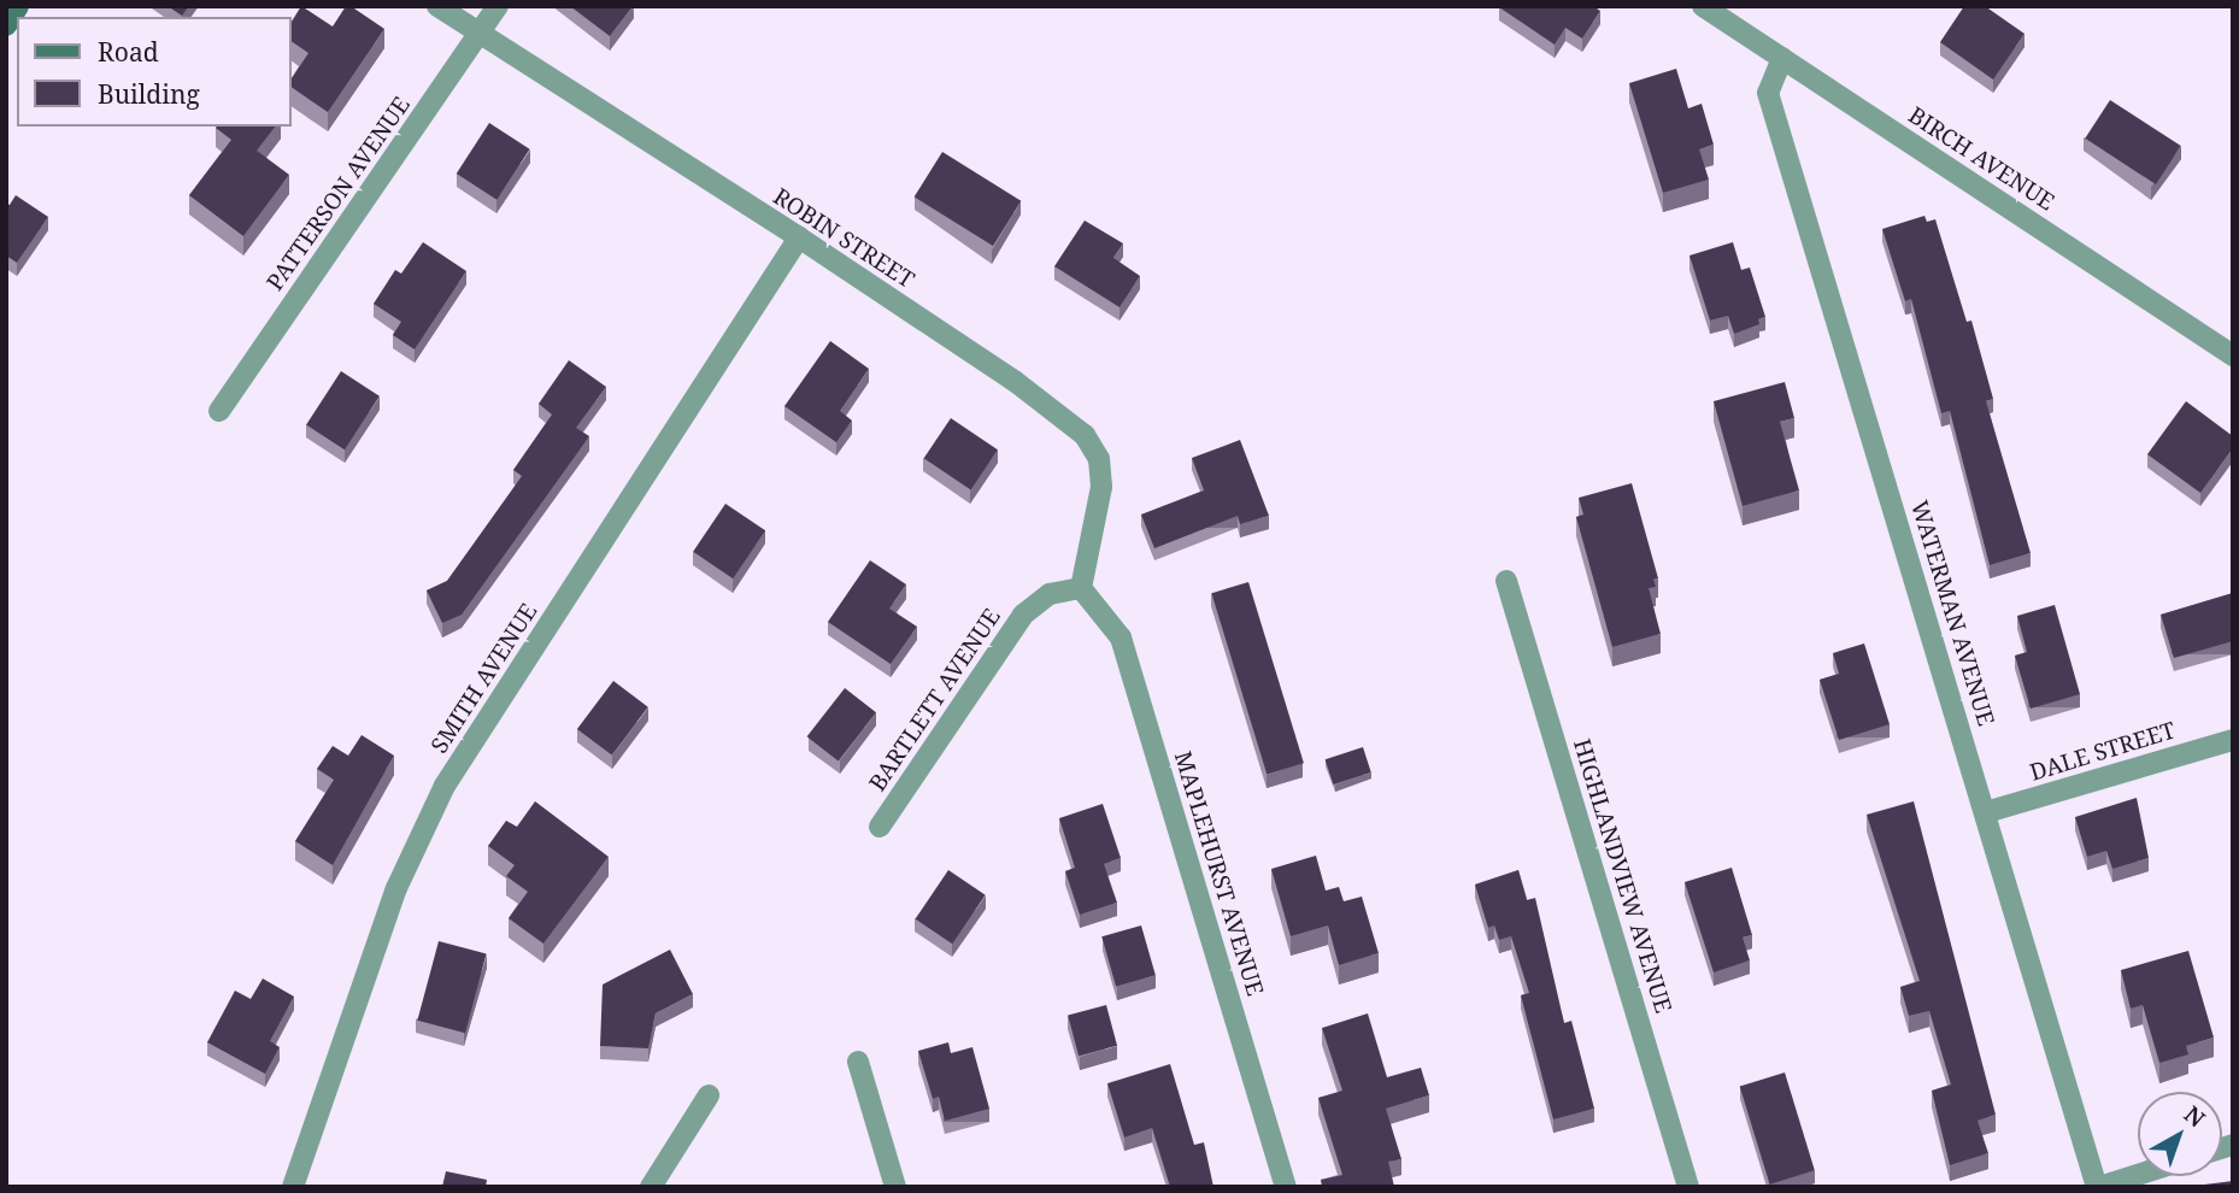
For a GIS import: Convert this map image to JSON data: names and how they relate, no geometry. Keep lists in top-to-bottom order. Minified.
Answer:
{"streets":{"street":["BIRCH AVENUE","PATTERSON AVENUE","ROBIN STREET","WATERMAN AVENUE","SMITH AVENUE","BARTLETT AVENUE","DALE STREET","MAPLEHURST AVENUE","HIGHLANDVIEW AVENUE"]},"crossings":[["BIRCH AVENUE","WATERMAN AVENUE"],["PATTERSON AVENUE","ROBIN STREET"],["ROBIN STREET","SMITH AVENUE"],["ROBIN STREET","BARTLETT AVENUE"],["ROBIN STREET","MAPLEHURST AVENUE"],["WATERMAN AVENUE","DALE STREET"],["BARTLETT AVENUE","MAPLEHURST AVENUE"]],"legend":["Road","Building"],"north":"top right"}
